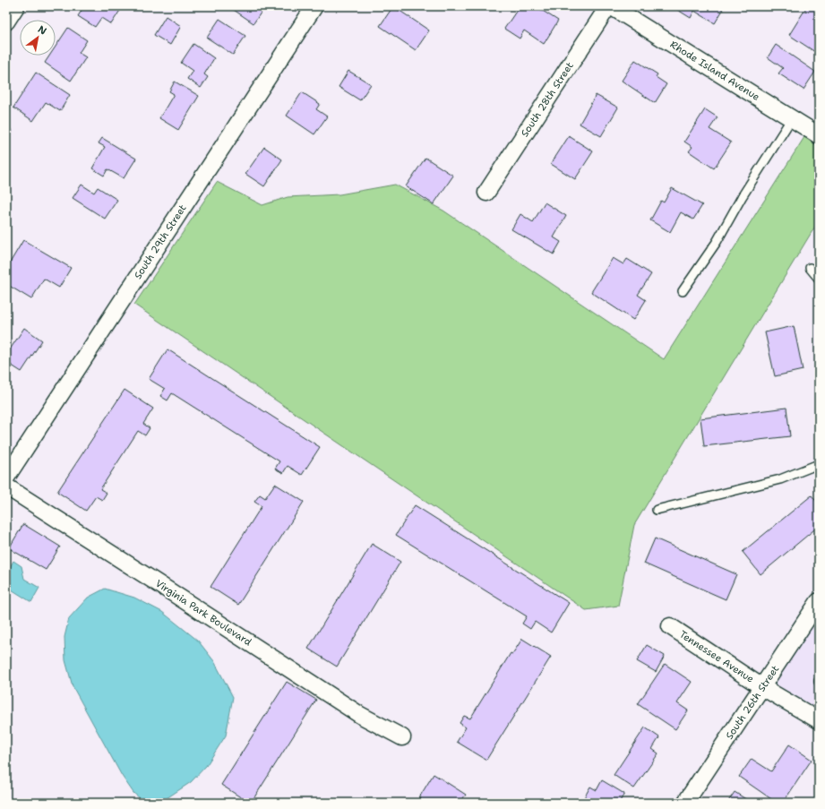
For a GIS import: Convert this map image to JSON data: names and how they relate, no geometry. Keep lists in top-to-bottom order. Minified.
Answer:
{"streets":{"street":["Rhode Island Avenue","South 28th Street","South 29th Street","Virginia Park Boulevard","Tennessee Avenue","South 26th Street"]},"crossings":[["Tennessee Avenue","South 26th Street"]],"north":"top right"}
